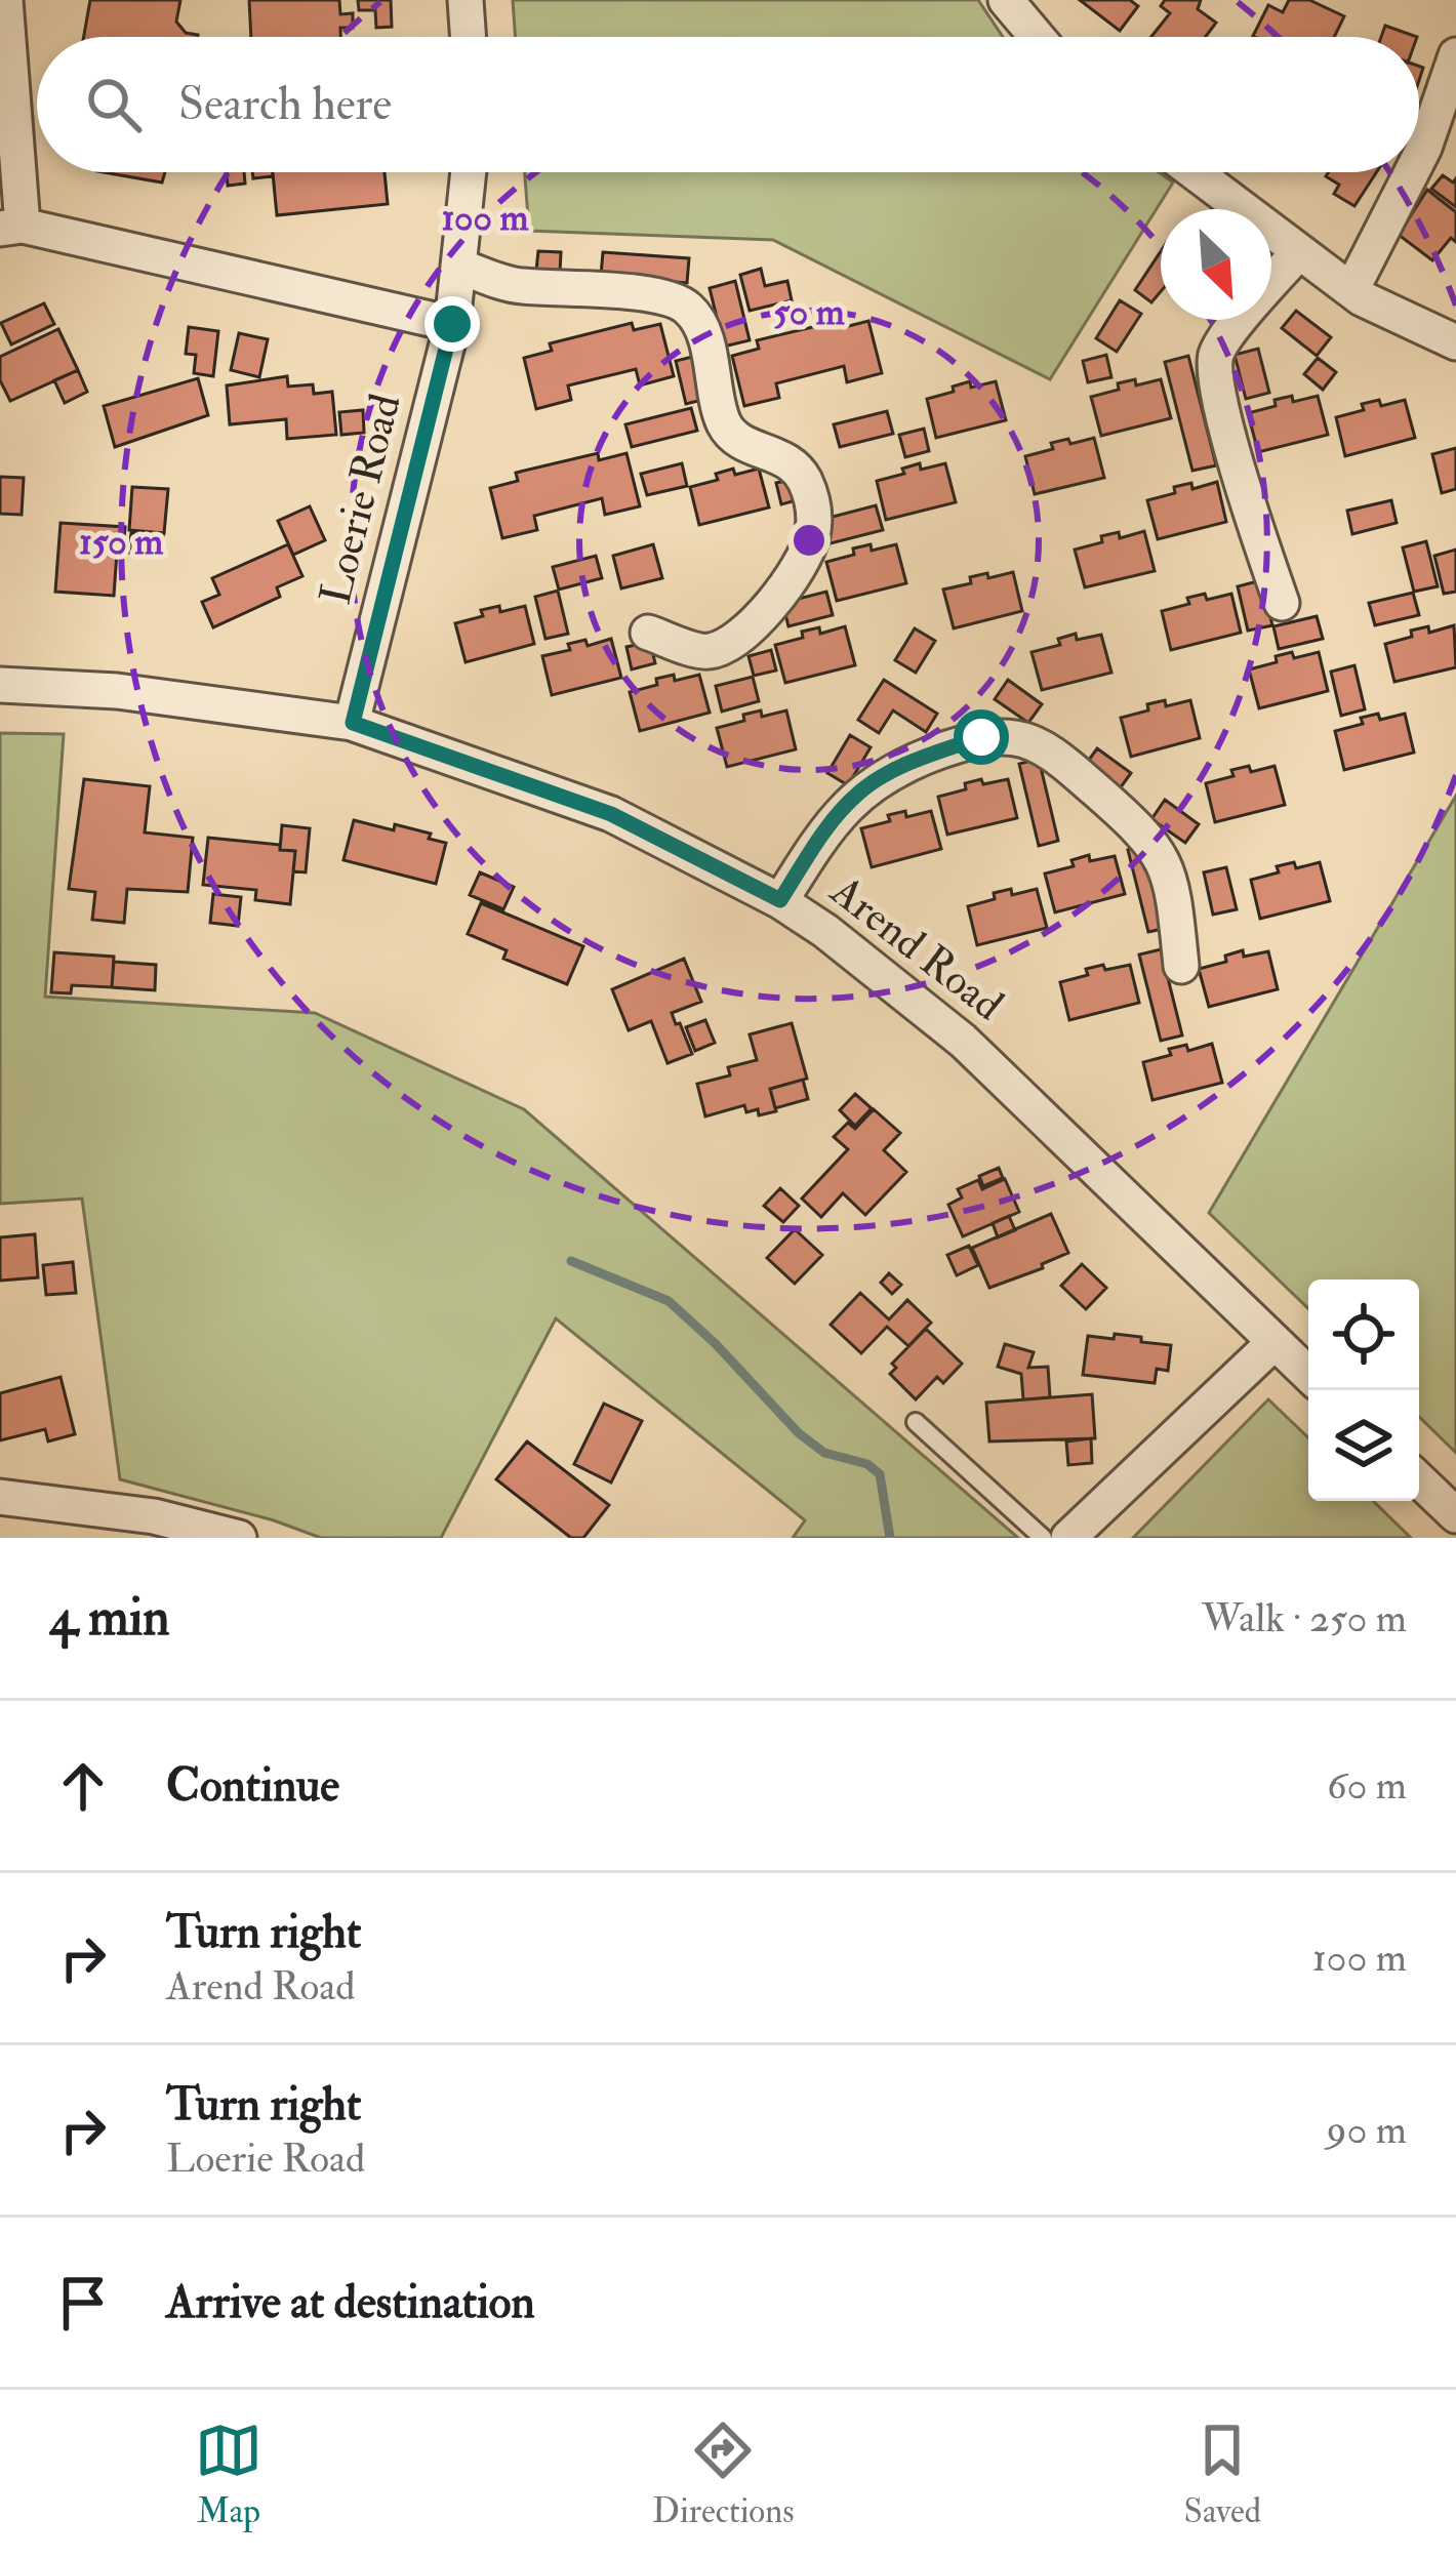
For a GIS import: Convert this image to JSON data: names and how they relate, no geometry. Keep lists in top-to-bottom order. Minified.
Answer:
{"streets":{"street":["Loerie Road","Arend Road"]},"crossings":[["Loerie Road","Arend Road"]],"north":"bottom right","page":{"search":"Search here","heading":["4 min","Walk · 250 m"],"list":[["Continue","60 m"],["Turn right","Arend Road","100 m"],["Turn right","Loerie Road","90 m"],"Arrive at destination"],"nav":["Map","Directions","Saved"]},"rings":["100 m","50 m","150 m"]}
